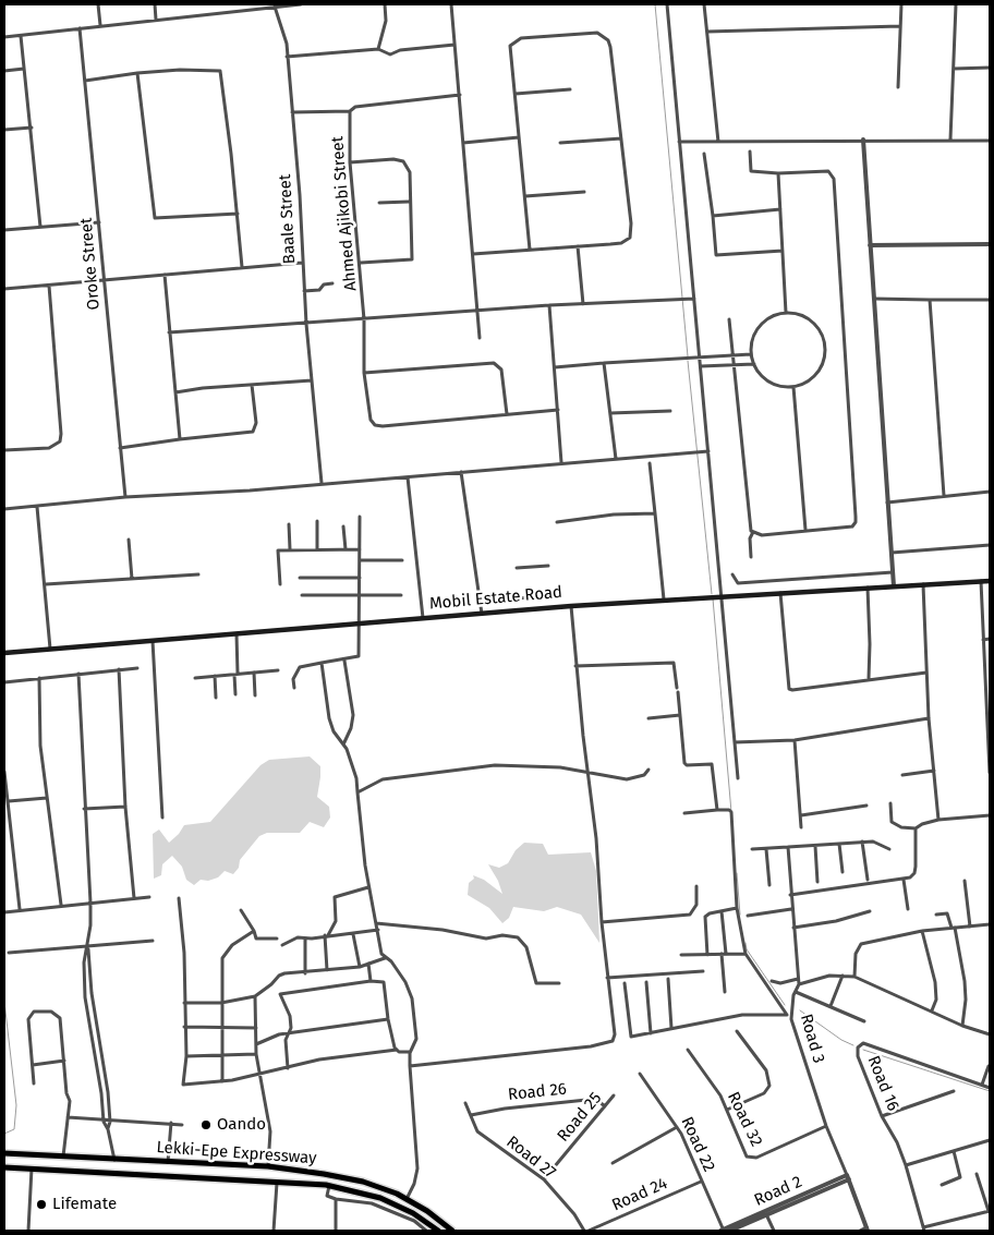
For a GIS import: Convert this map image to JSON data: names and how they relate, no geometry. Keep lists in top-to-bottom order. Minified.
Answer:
{"streets":{"highway":["Lekki-Epe Expressway"],"main road":["Mobil Estate Road"],"street":["Ahmed Ajikobi Street","Baale Street","Oroke Street","Road 3","Road 16","Road 26","Road 25","Road 32","Road 22","Road 27","Road 2","Road 24"]},"crossings":[["Road 3","Road 32"],["Road 3","Road 2"],["Road 26","Road 25"],["Road 26","Road 27"],["Road 25","Road 27"],["Road 22","Road 2"],["Road 22","Road 24"],["Road 27","Road 24"]],"places":["Oando","Lifemate"]}
